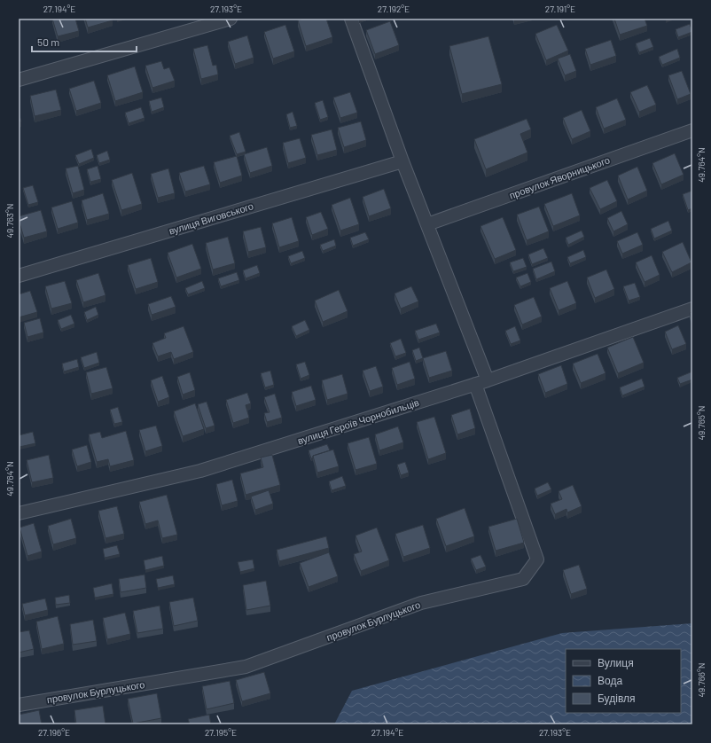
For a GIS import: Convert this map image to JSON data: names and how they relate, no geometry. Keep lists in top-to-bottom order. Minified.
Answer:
{"streets":{"street":["провулок Яворницького","вулиця Виговського","вулиця Героїв Чорнобильців","провулок Бурлуцького"]},"crossings":[["вулиця Героїв Чорнобильців","провулок Бурлуцького"]],"legend":["Вулиця","Вода","Будівля"],"scale_bar":"50 m","coordinates":["27.194°E","27.193°E","27.192°E","27.191°E","49.764°N","49.763°N","49.765°N","49.766°N","27.196°E","27.195°E"]}
